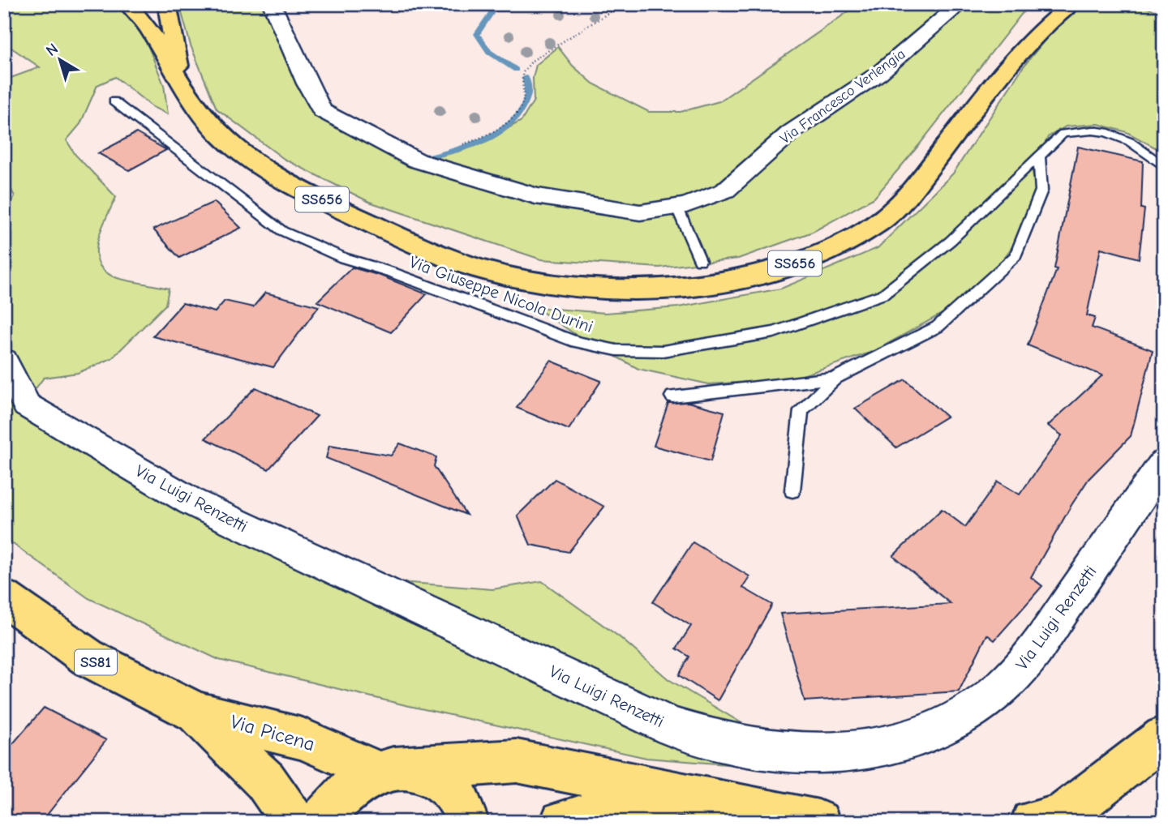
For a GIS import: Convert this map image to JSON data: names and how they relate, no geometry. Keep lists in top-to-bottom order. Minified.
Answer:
{"streets":{"main road":["SS656","SS81","Via Picena"],"street":["Via Francesco Verlengia","Via Luigi Renzetti"],"lane":["Via Giuseppe Nicola Durini"]},"crossings":[["SS81","Via Picena"]],"north":"top left"}
